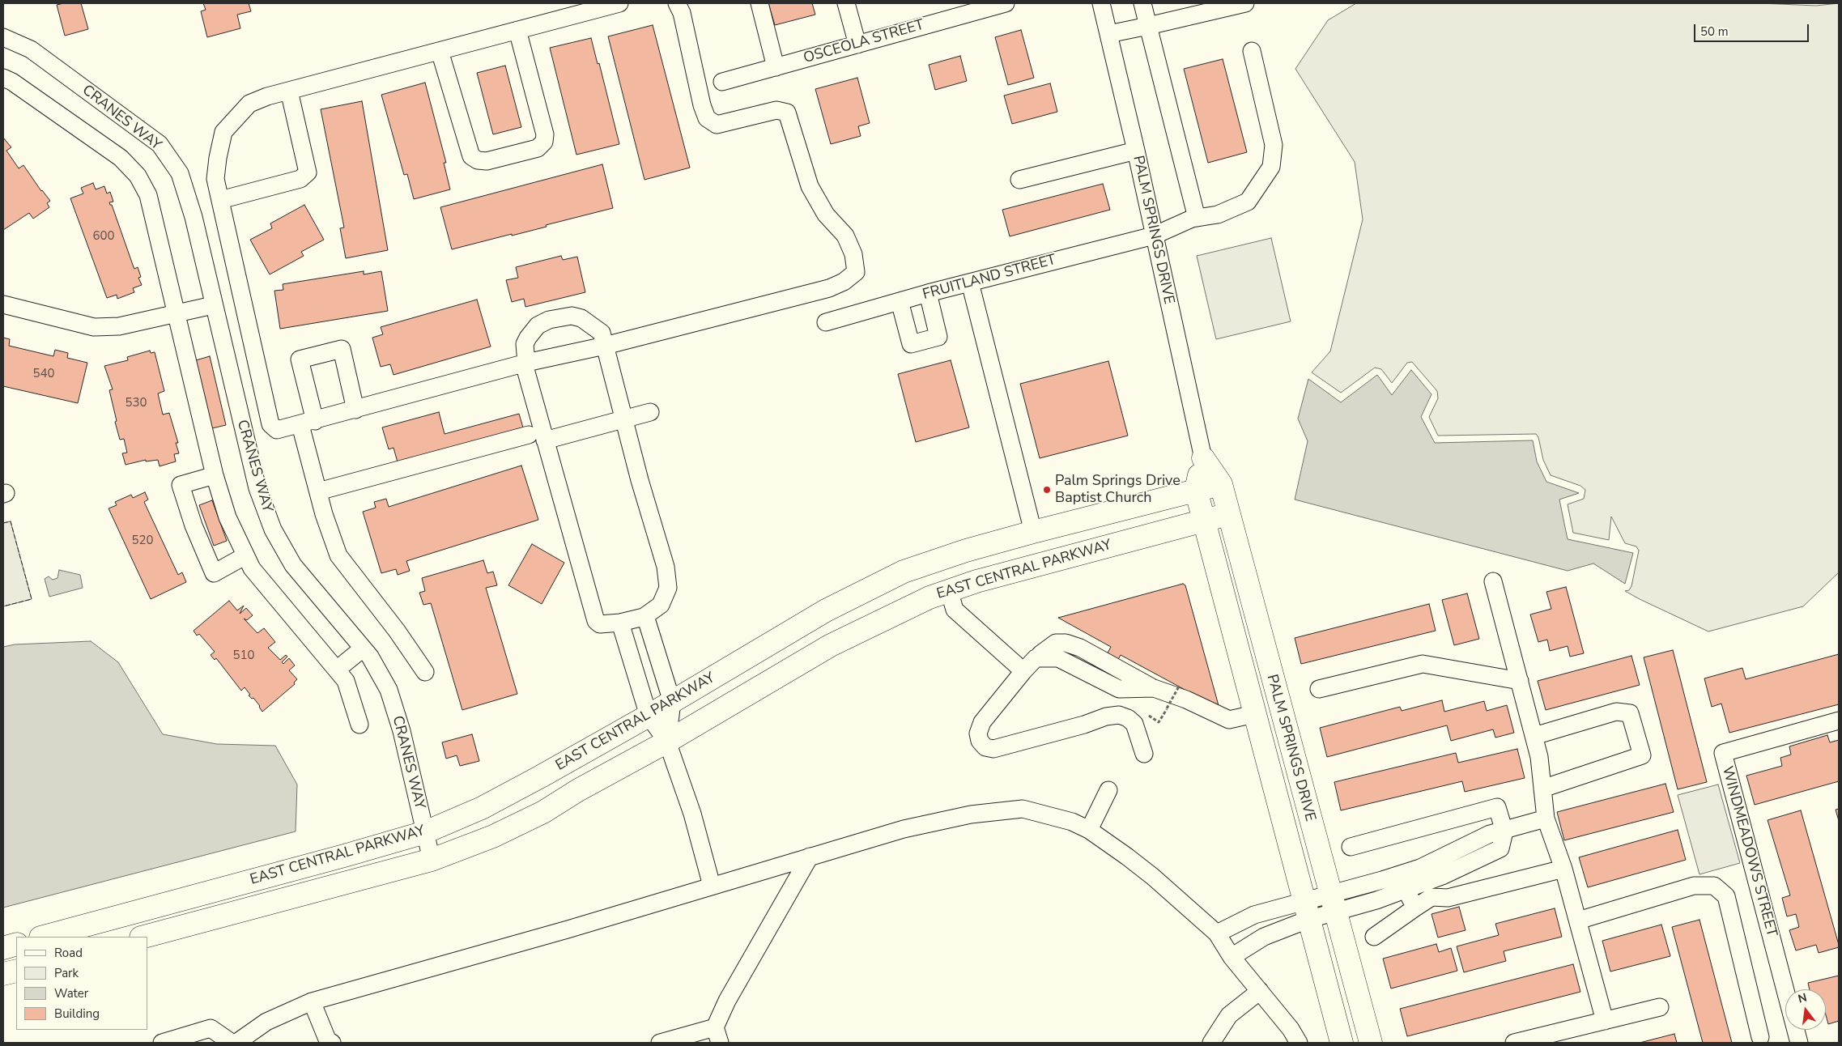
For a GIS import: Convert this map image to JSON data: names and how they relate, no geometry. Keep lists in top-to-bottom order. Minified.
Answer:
{"streets":{"main road":["PALM SPRINGS DRIVE","EAST CENTRAL PARKWAY"],"street":["OSCEOLA STREET","CRANES WAY","FRUITLAND STREET","WINDMEADOWS STREET"]},"crossings":[["CRANES WAY","EAST CENTRAL PARKWAY"],["PALM SPRINGS DRIVE","FRUITLAND STREET"],["PALM SPRINGS DRIVE","EAST CENTRAL PARKWAY"]],"places":["Palm Springs Drive Baptist Church"],"house_numbers":["600","540","530","520","510"],"legend":["Road","Park","Water","Building"],"scale_bar":"50 m","north":"top"}
